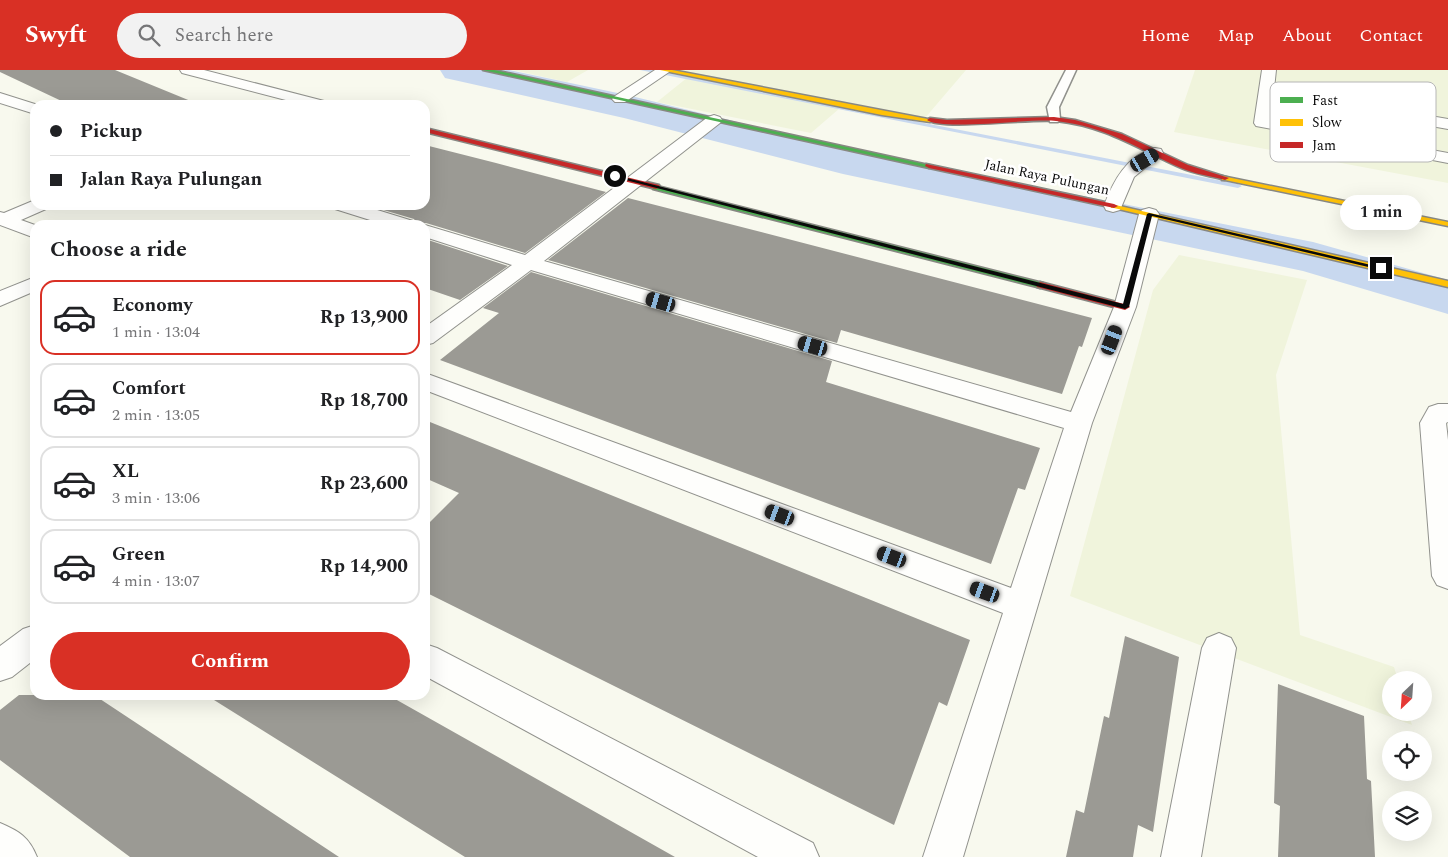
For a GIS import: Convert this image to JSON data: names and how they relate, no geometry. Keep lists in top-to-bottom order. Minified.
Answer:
{"streets":{"street":["Jalan Raya Pulungan"]},"legend":["Fast","Slow","Jam"],"north":"bottom left","page":{"header":"Swyft","search":"Search here","nav":["Home","Map","About","Contact"],"banner":["Pickup","Jalan Raya Pulungan"],"bubble":"1 min","heading":"Choose a ride","list":[{"name":"Economy","note":"1 min · 13:04","value":"Rp 13,900"},{"name":"Comfort","note":"2 min · 13:05","value":"Rp 18,700"},{"name":"XL","note":"3 min · 13:06","value":"Rp 23,600"},{"name":"Green","note":"4 min · 13:07","value":"Rp 14,900"}],"buttons":"Confirm"}}
